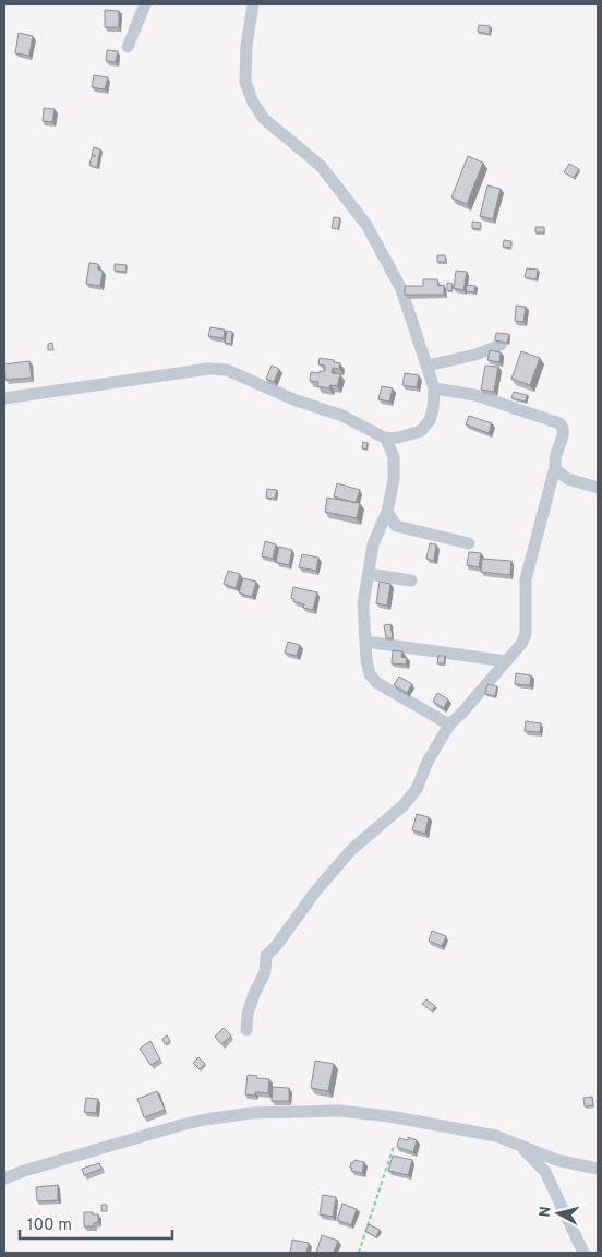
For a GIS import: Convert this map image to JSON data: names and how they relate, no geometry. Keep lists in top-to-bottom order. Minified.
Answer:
{"scale_bar":"100 m","north":"left"}
